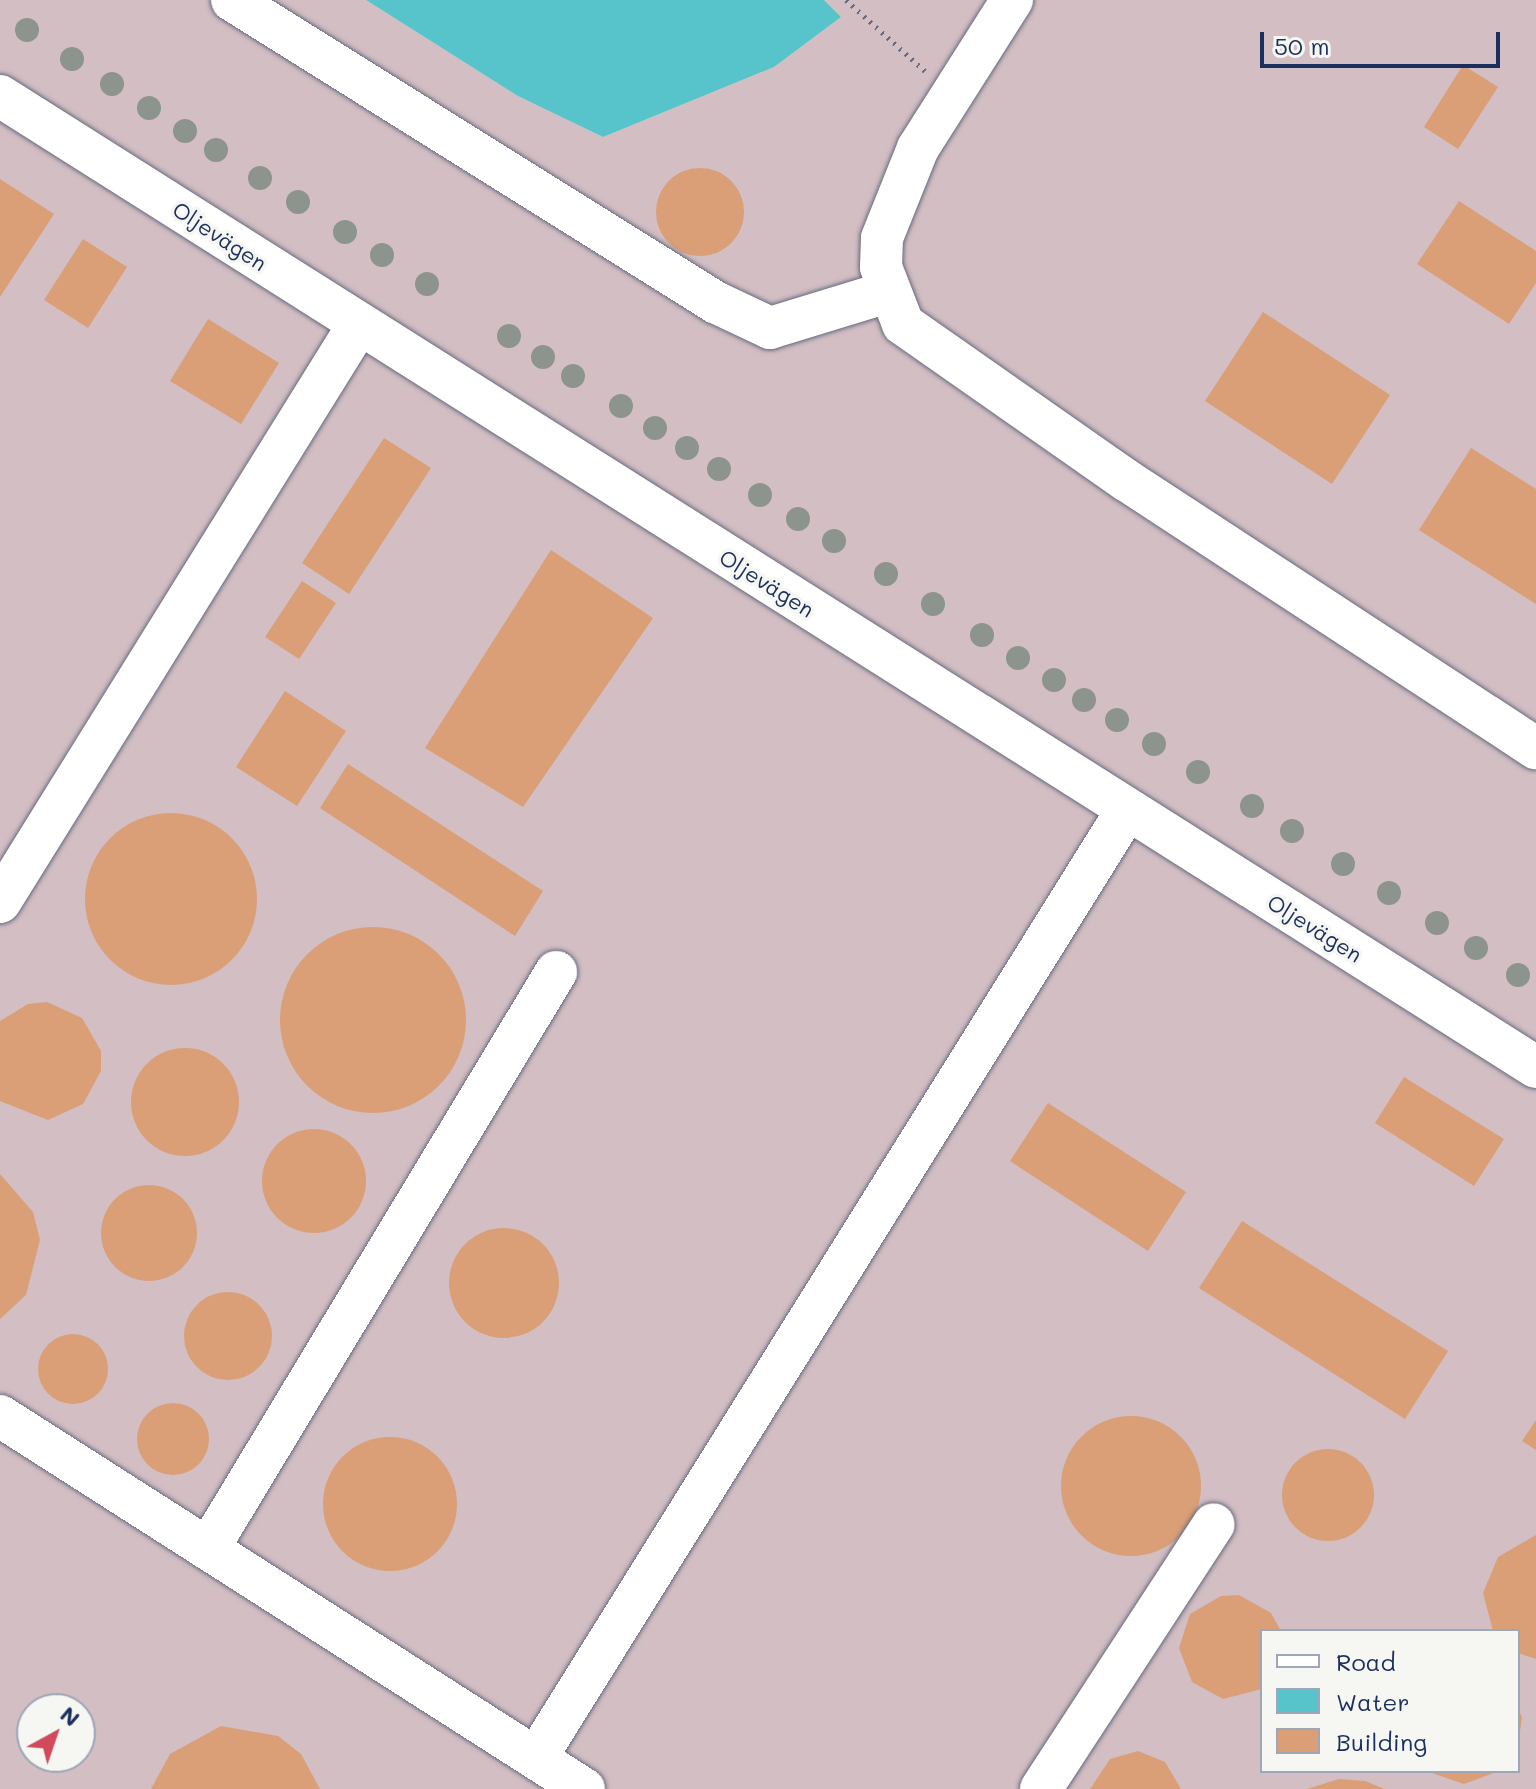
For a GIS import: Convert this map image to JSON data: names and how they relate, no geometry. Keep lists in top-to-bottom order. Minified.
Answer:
{"streets":{"street":["Oljevägen"]},"legend":["Road","Water","Building"],"scale_bar":"50 m","north":"top right"}
